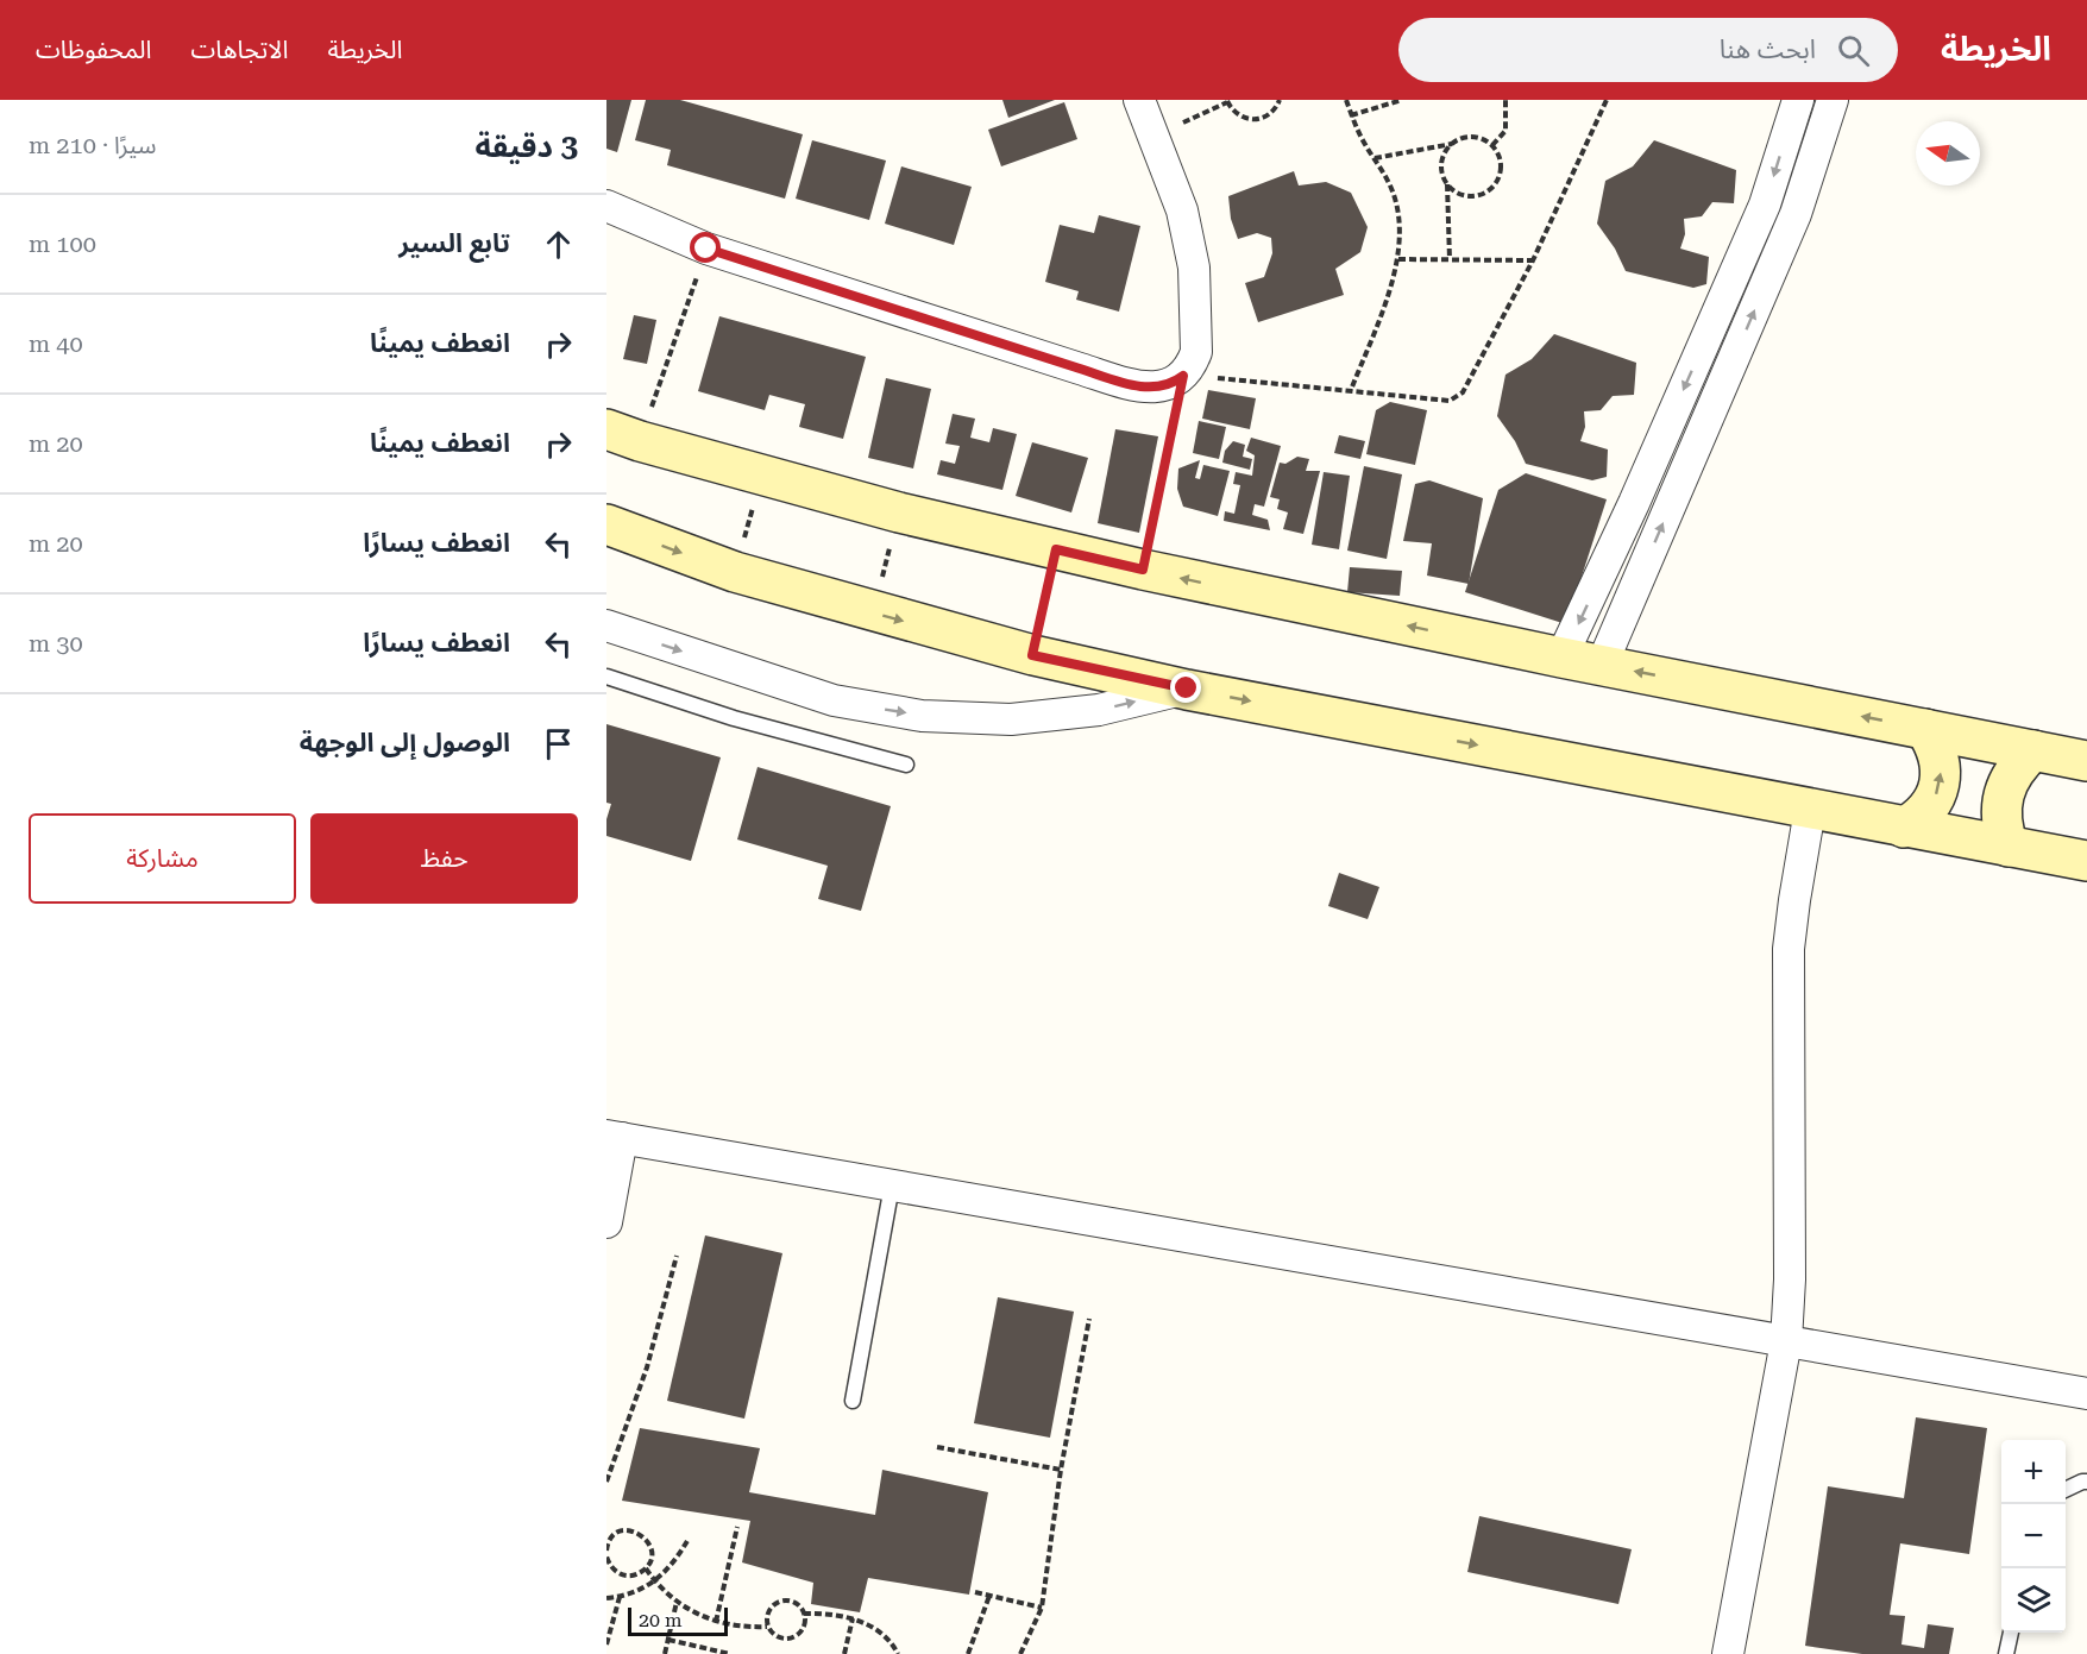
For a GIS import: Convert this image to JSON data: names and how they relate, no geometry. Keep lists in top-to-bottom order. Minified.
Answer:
{"scale_bar":"20 m","north":"left","page":{"header":"الخريطة","search":"ابحث هنا","nav":["الخريطة","الاتجاهات","المحفوظات"],"heading":["3 دقيقة","سيرًا · 210 m"],"list":[["تابع السير","100 m"],["انعطف يمينًا","40 m"],["انعطف يمينًا","20 m"],["انعطف يسارًا","20 m"],["انعطف يسارًا","30 m"],"الوصول إلى الوجهة"],"buttons":["حفظ","مشاركة"],"map_buttons":["+","−"],"scale":"20 m"}}
